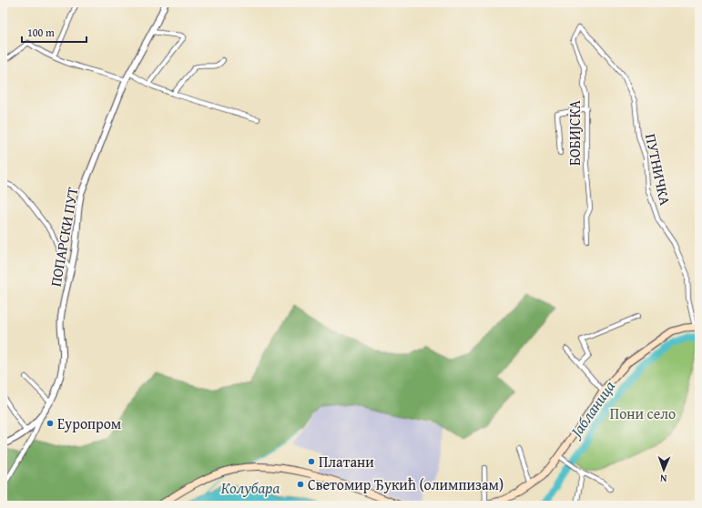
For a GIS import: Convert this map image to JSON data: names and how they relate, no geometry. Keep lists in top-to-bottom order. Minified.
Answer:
{"streets":{"street":["БОБИЈСКА","ПУТНИЧКА","ПОПАРСКИ ПУТ"]},"crossings":[["БОБИЈСКА","ПУТНИЧКА"]],"water":["Јабланица","Колубара"],"parks":["Пони село"],"places":["Еуропром","Платани","Светомир Ђукић (олимпизам)"],"scale_bar":"100 m","north":"bottom"}
